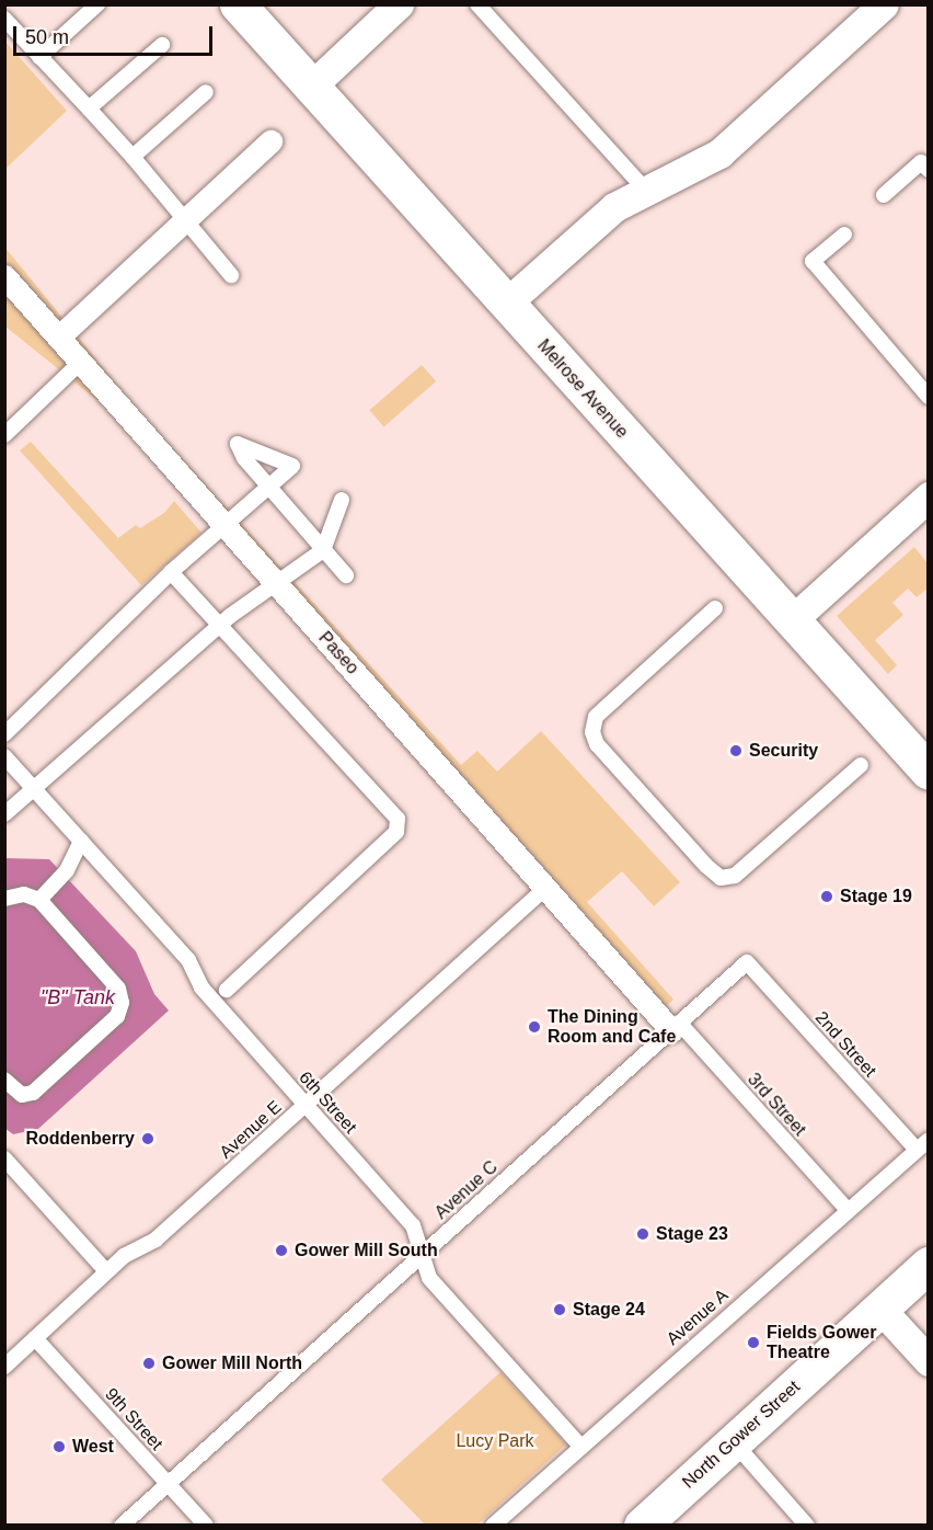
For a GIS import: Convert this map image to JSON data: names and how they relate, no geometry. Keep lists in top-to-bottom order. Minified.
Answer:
{"streets":{"main road":["Melrose Avenue","North Gower Street"],"street":["Paseo"],"lane":["2nd Street","6th Street","3rd Street","Avenue E","Avenue C","Avenue A","9th Street"]},"crossings":[["Paseo","3rd Street"],["Paseo","Avenue E"],["Paseo","Avenue C"],["2nd Street","Avenue C"],["2nd Street","Avenue A"],["6th Street","Avenue E"],["6th Street","Avenue C"],["6th Street","Avenue A"],["3rd Street","Avenue C"],["3rd Street","Avenue A"],["Avenue E","9th Street"],["Avenue C","9th Street"]],"water":["\"B\" Tank"],"parks":["Lucy Park"],"places":["Security","Stage 19","The Dining Room and Cafe","Roddenberry","Stage 23","Gower Mill South","Stage 24","Fields Gower Theatre","Gower Mill North","West"],"scale_bar":"50 m"}
